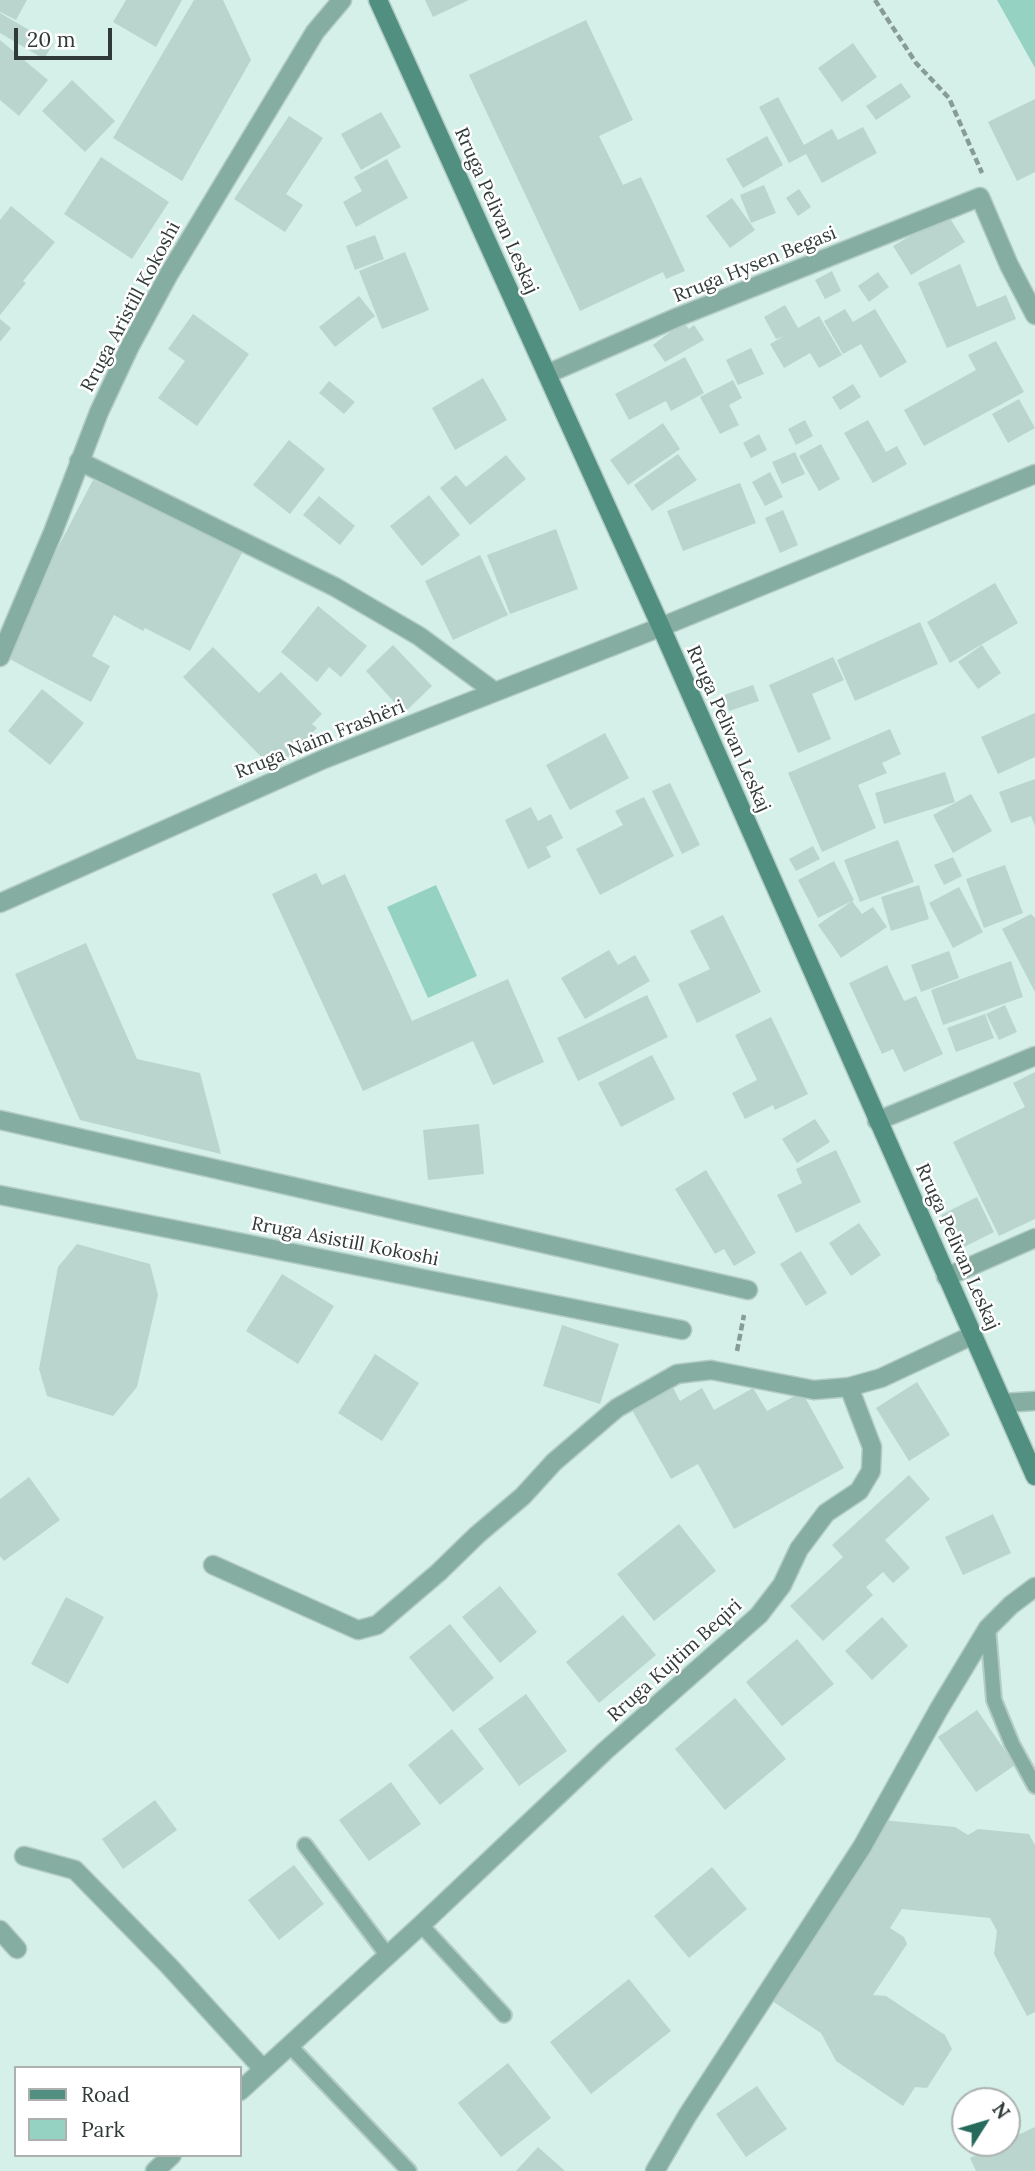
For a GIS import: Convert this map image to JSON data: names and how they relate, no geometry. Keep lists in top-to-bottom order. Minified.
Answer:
{"streets":{"main road":["Rruga Pelivan Leskaj"],"street":["Rruga Hysen Begasi","Rruga Aristill Kokoshi","Rruga Naim Frashëri","Rruga Asistill Kokoshi","Rruga Kujtim Beqiri"]},"crossings":[["Rruga Pelivan Leskaj","Rruga Hysen Begasi"],["Rruga Pelivan Leskaj","Rruga Naim Frashëri"]],"legend":["Road","Park"],"scale_bar":"20 m","north":"top right"}
